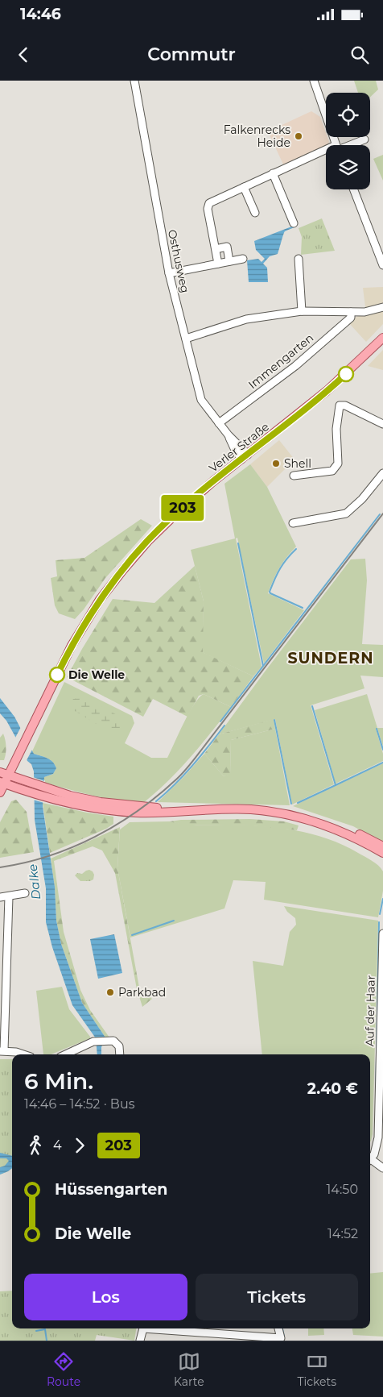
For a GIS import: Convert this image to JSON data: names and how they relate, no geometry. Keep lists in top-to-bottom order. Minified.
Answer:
{"streets":{"main road":["Verler Straße"],"street":["Osthusweg","Immengarten","Auf der Haar"]},"crossings":[["Osthusweg","Immengarten"],["Osthusweg","Verler Straße"]],"districts":["SUNDERN"],"water":["Dalke"],"places":["Falkenrecks Heide","Shell","Die Welle","Parkbad"],"lines":["bus line 203"],"page":{"status":"14:46","header":"Commutr","on_map":"203","heading":["6 Min.","14:46 – 14:52 · Bus","2.40 €"],"legs":["4","203"],"list":[{"name":"Hüssengarten","value":"14:50"},{"name":"Die Welle","value":"14:52"}],"buttons":["Los","Tickets"],"tabs":["Route","Karte","Tickets"]}}
